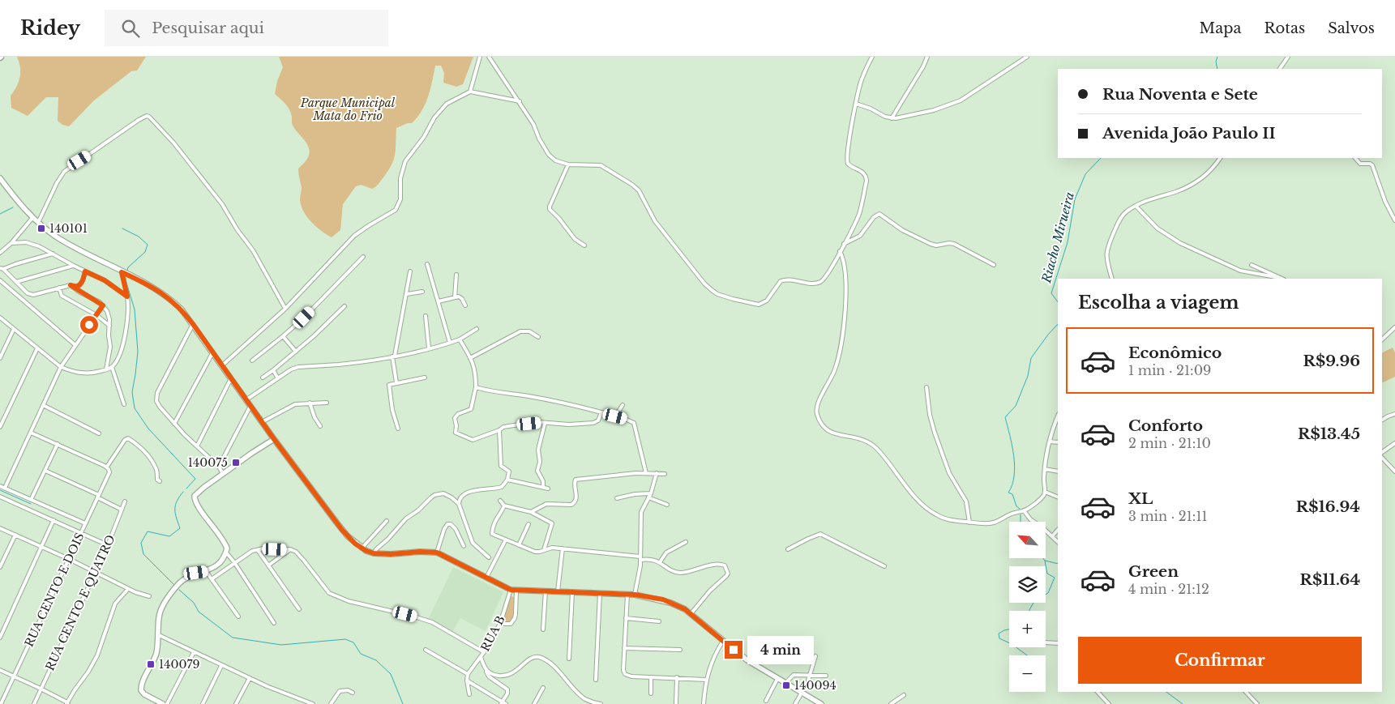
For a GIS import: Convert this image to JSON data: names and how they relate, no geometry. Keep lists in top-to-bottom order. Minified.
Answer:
{"streets":{"street":["RUA CENTO E DOIS","RUA CENTO E QUATRO","RUA B"]},"water":["Riacho Mirueira"],"parks":["Parque Municipal Mata do Frio"],"places":{"transit":["140101","140075","140079","140094"]},"north":"top left","page":{"header":"Ridey","search":"Pesquisar aqui","nav":["Mapa","Rotas","Salvos"],"banner":["Rua Noventa e Sete","Avenida João Paulo II"],"heading":"Escolha a viagem","list":[{"name":"Econômico","note":"1 min · 21:09","value":"R$9.96"},{"name":"Conforto","note":"2 min · 21:10","value":"R$13.45"},{"name":"XL","note":"3 min · 21:11","value":"R$16.94"},{"name":"Green","note":"4 min · 21:12","value":"R$11.64"}],"map_buttons":["+","−"],"buttons":"Confirmar","bubble":"4 min"}}
